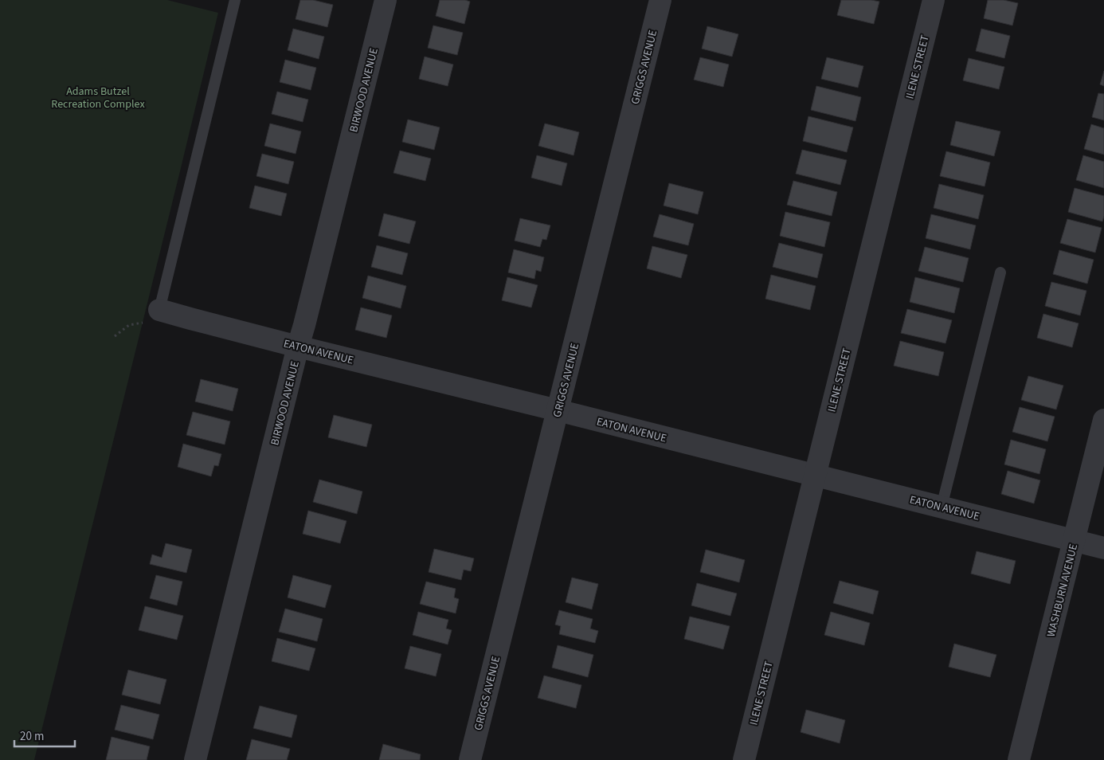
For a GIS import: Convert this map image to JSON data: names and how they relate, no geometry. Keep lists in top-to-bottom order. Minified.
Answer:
{"streets":{"street":["GRIGGS AVENUE","ILENE STREET","BIRWOOD AVENUE","EATON AVENUE","WASHBURN AVENUE"]},"crossings":[["GRIGGS AVENUE","EATON AVENUE"],["ILENE STREET","EATON AVENUE"],["BIRWOOD AVENUE","EATON AVENUE"],["EATON AVENUE","WASHBURN AVENUE"]],"parks":["Adams Butzel Recreation Complex"],"scale_bar":"20 m"}
